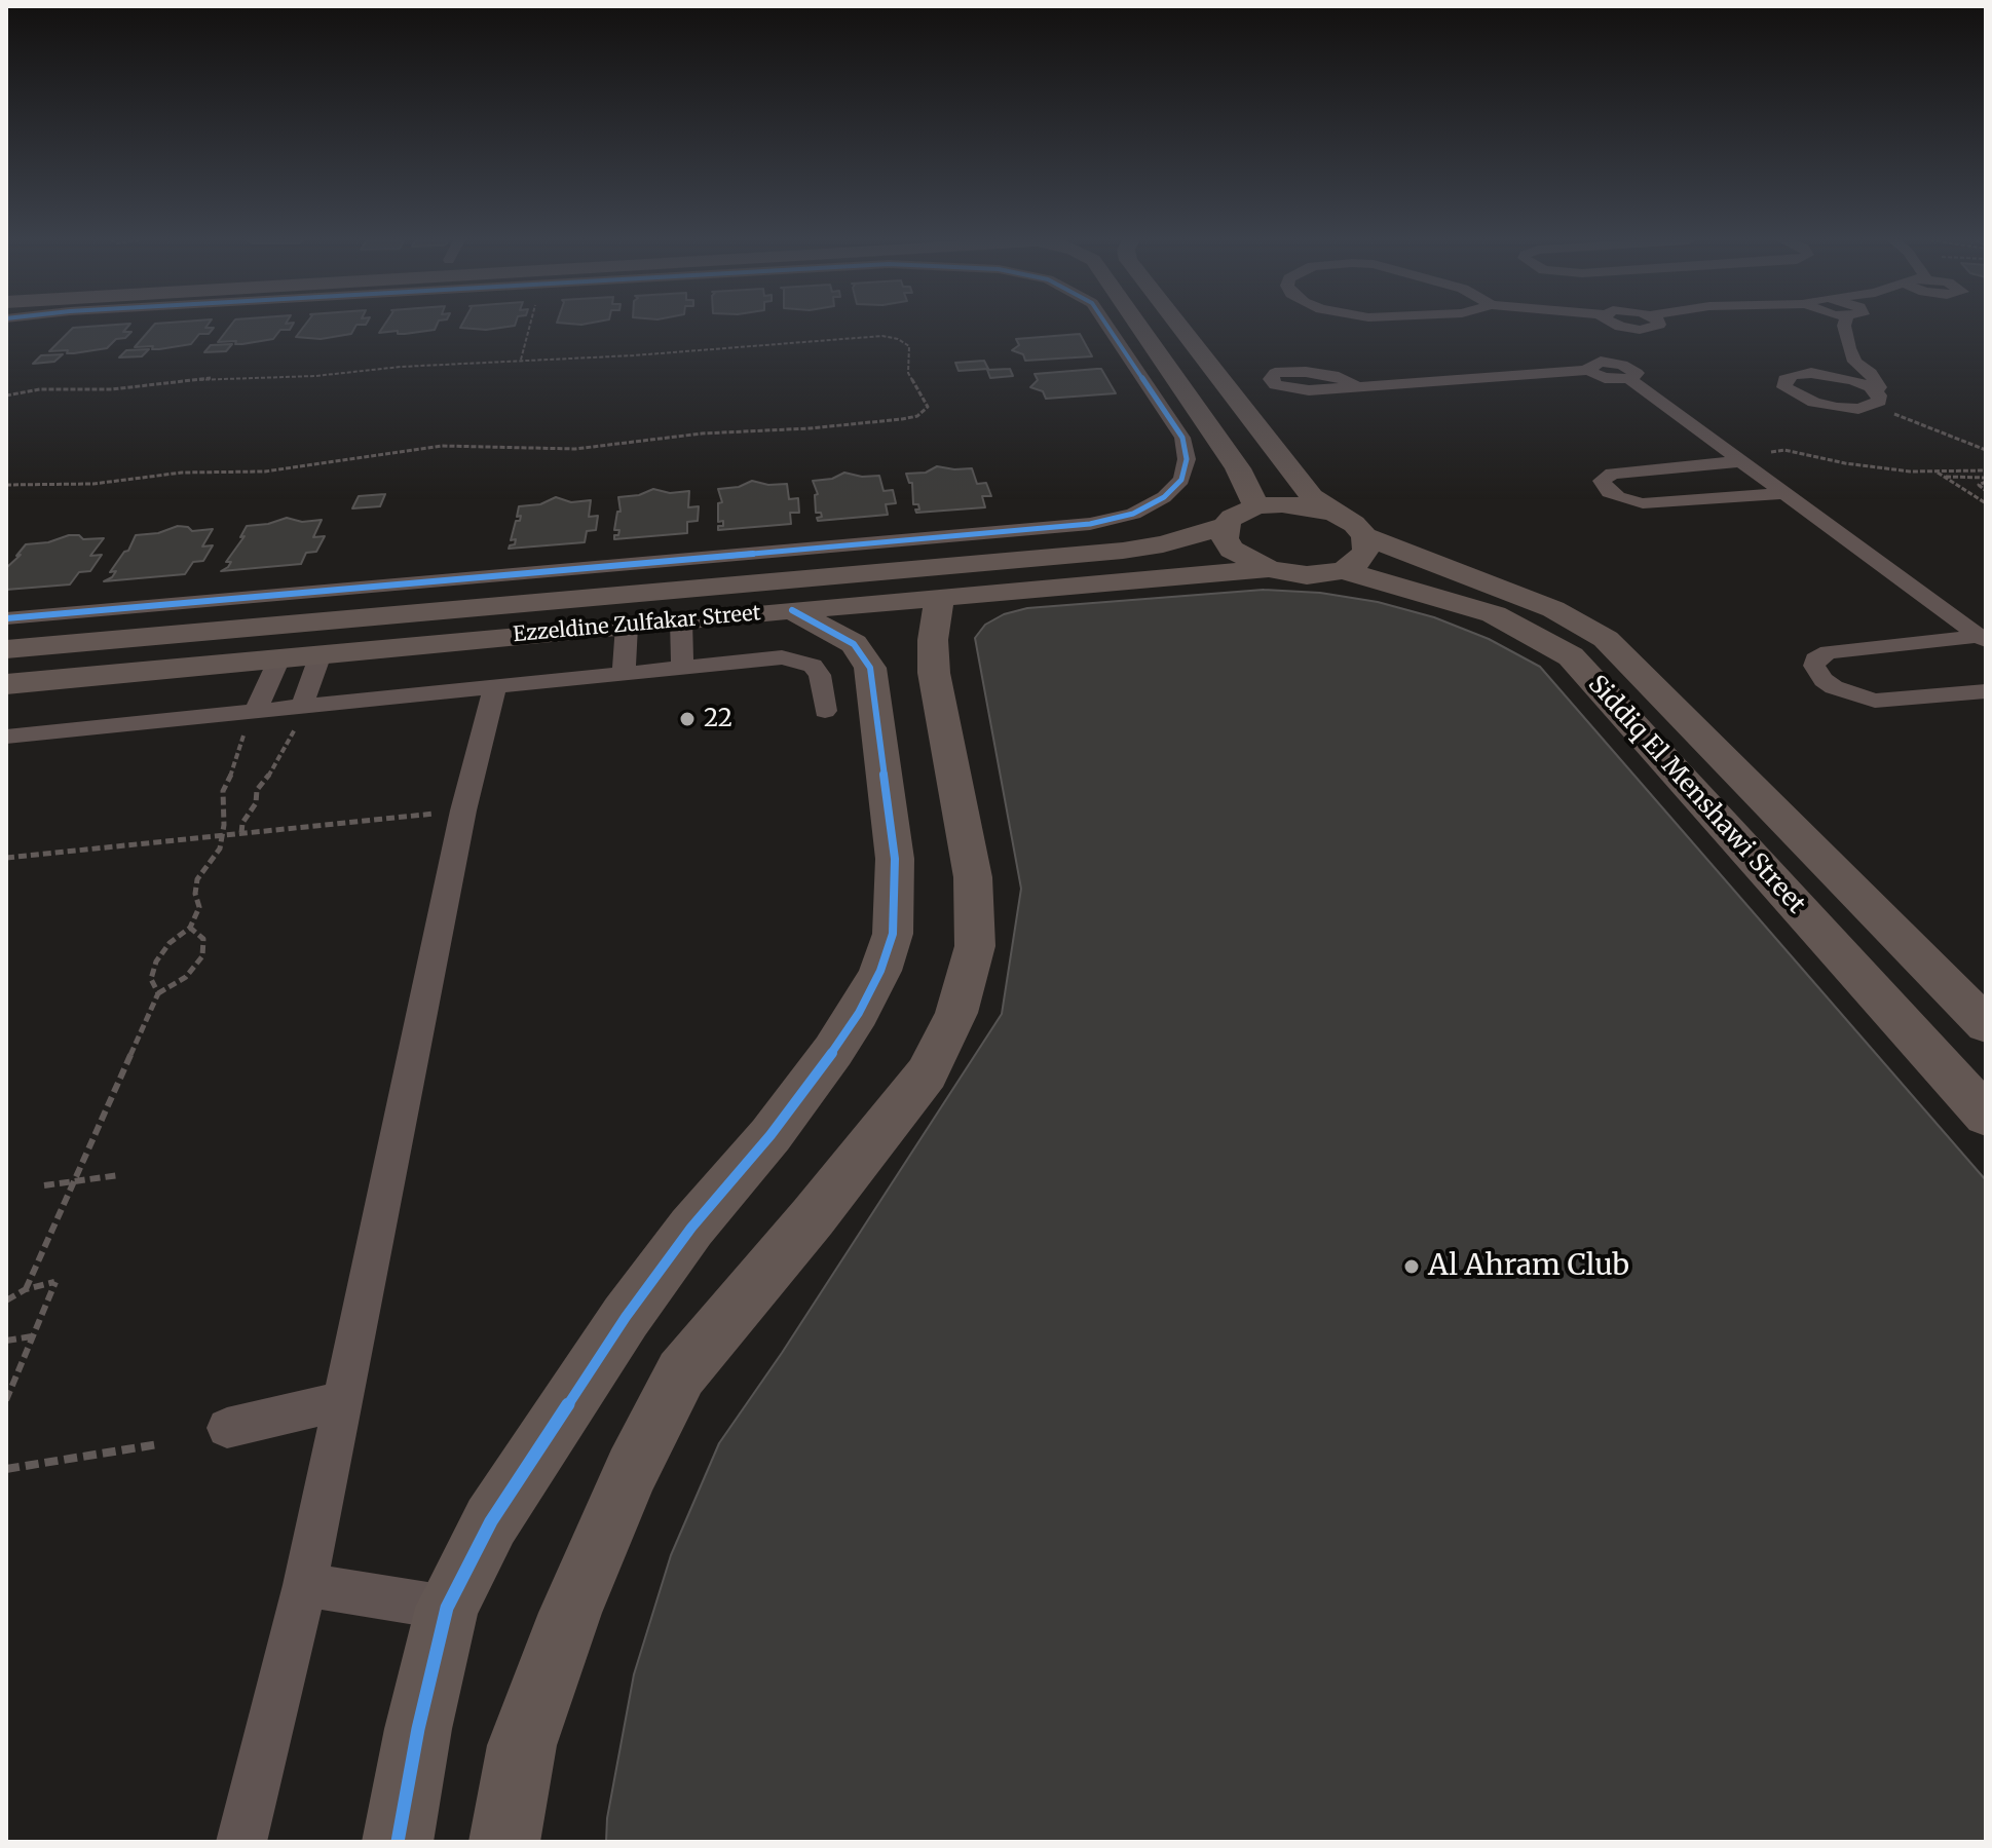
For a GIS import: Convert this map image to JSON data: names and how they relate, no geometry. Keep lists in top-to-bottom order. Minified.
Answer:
{"streets":{"street":["Ezzeldine Zulfakar Street","Siddiq El Menshawi Street"]},"places":["22","Al Ahram Club"]}
